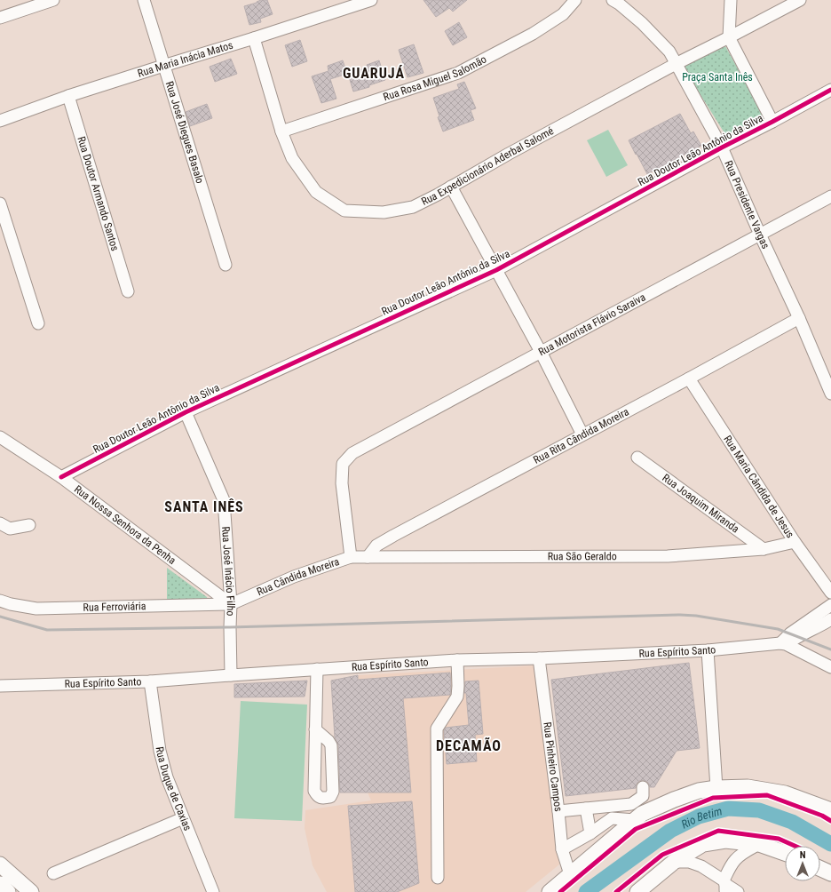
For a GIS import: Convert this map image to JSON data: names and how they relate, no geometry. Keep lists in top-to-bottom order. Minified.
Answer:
{"streets":{"street":["Rua Maria Inácia Matos","Rua Rosa Miguel Salomão","Rua José Diegues Basalo","Rua Doutor Leão Antônio da Silva","Rua Expedicionário Aderbal Salomé","Rua Doutor Armando Santos","Rua Presidente Vargas","Rua Motorista Flávio Saraiva","Rua Rita Cândida Moreira","Rua Maria Cândida de Jesus","Rua Joaquim Miranda","Rua Nossa Senhora da Penha","Rua São Geraldo","Rua José Inácio Filho","Rua Cândida Moreira","Rua Ferroviária","Rua Espírito Santo","Rua Pinheiro Campos","Rua Duque de Caxias"]},"crossings":[["Rua Maria Inácia Matos","Rua José Diegues Basalo"],["Rua Maria Inácia Matos","Rua Expedicionário Aderbal Salomé"],["Rua Maria Inácia Matos","Rua Doutor Armando Santos"],["Rua Rosa Miguel Salomão","Rua Expedicionário Aderbal Salomé"],["Rua Doutor Leão Antônio da Silva","Rua Presidente Vargas"],["Rua Doutor Leão Antônio da Silva","Rua Nossa Senhora da Penha"],["Rua Doutor Leão Antônio da Silva","Rua José Inácio Filho"],["Rua Expedicionário Aderbal Salomé","Rua Presidente Vargas"],["Rua Presidente Vargas","Rua Motorista Flávio Saraiva"],["Rua Presidente Vargas","Rua Rita Cândida Moreira"],["Rua Motorista Flávio Saraiva","Rua Cândida Moreira"],["Rua Rita Cândida Moreira","Rua Maria Cândida de Jesus"],["Rua Rita Cândida Moreira","Rua São Geraldo"],["Rua Rita Cândida Moreira","Rua Cândida Moreira"],["Rua Maria Cândida de Jesus","Rua São Geraldo"],["Rua Joaquim Miranda","Rua São Geraldo"],["Rua Nossa Senhora da Penha","Rua José Inácio Filho"],["Rua Nossa Senhora da Penha","Rua Cândida Moreira"],["Rua Nossa Senhora da Penha","Rua Ferroviária"],["Rua São Geraldo","Rua Cândida Moreira"],["Rua José Inácio Filho","Rua Cândida Moreira"],["Rua José Inácio Filho","Rua Ferroviária"],["Rua José Inácio Filho","Rua Espírito Santo"],["Rua Cândida Moreira","Rua Ferroviária"],["Rua Espírito Santo","Rua Pinheiro Campos"],["Rua Espírito Santo","Rua Duque de Caxias"]],"districts":["GUARUJÁ","SANTA INÊS","DECAMÃO"],"water":["Rio Betim"],"parks":["Praça Santa Inês"],"north":"top"}
